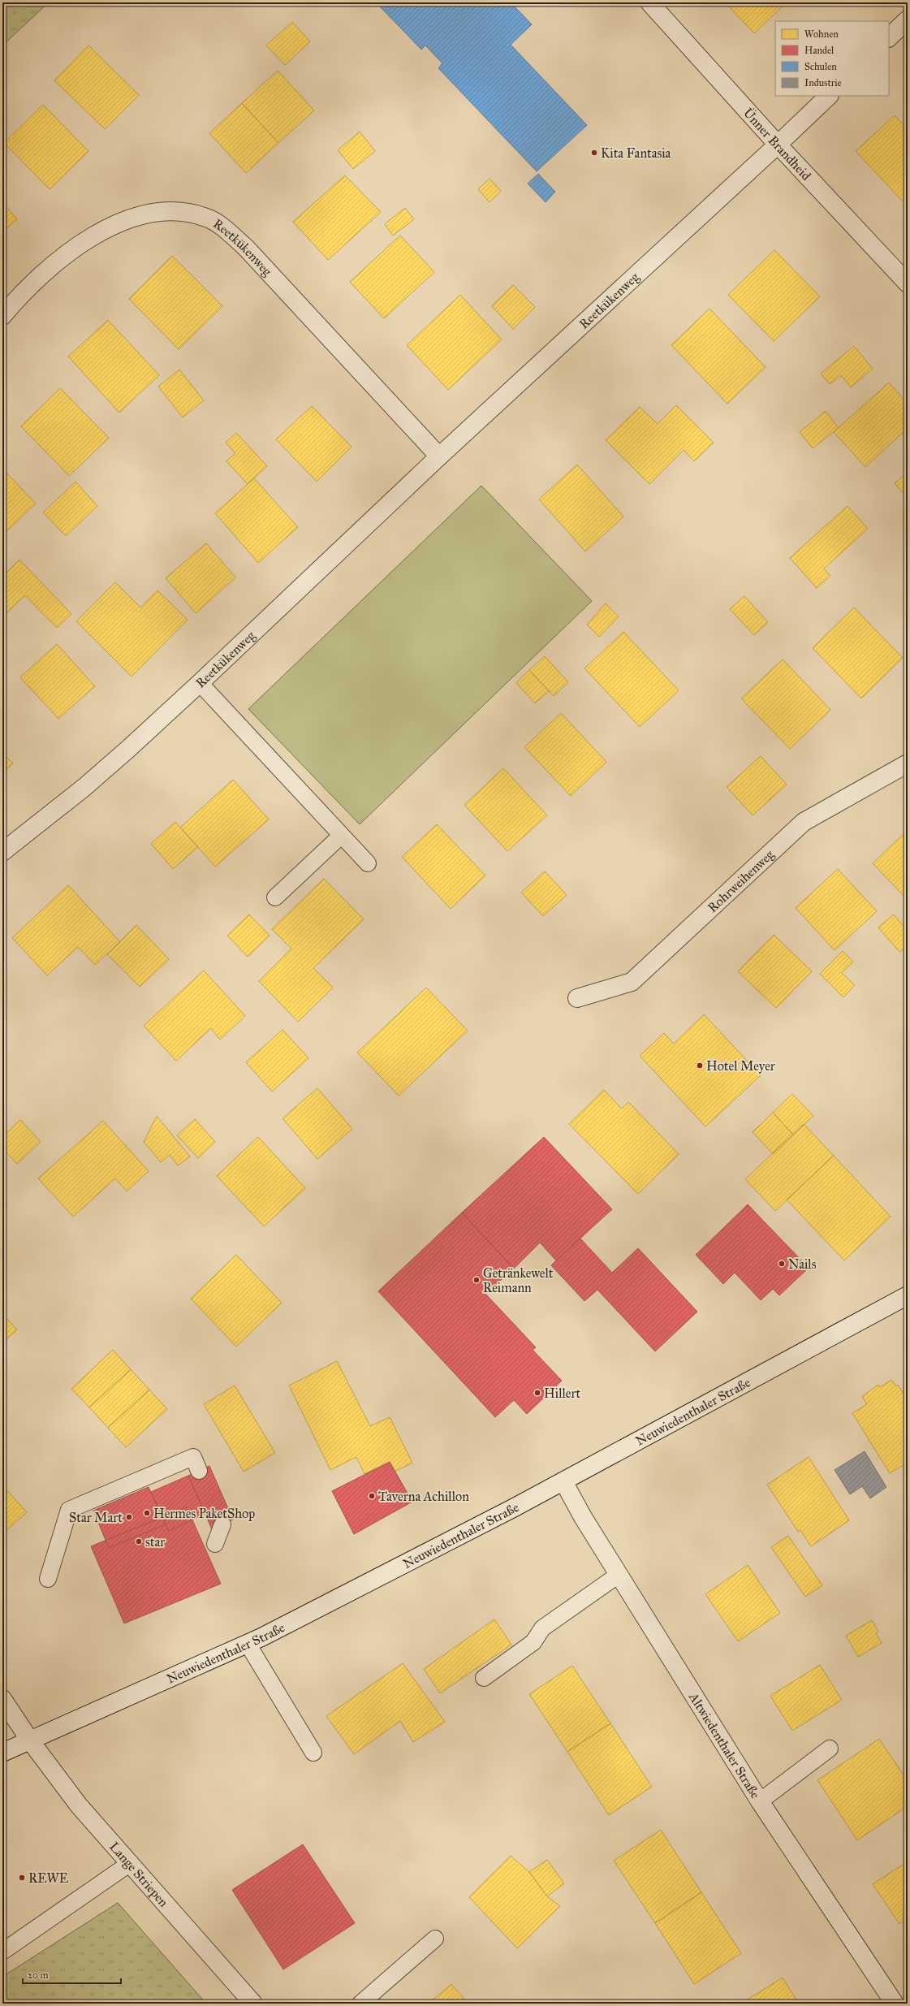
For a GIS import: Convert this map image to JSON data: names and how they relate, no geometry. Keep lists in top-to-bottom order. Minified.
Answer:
{"streets":{"street":["Ünner Brandheid","Reetkükenweg","Rohrweihenweg","Neuwiedenthaler Straße","Altwiedenthaler Straße","Lange Striepen"]},"crossings":[["Ünner Brandheid","Reetkükenweg"],["Neuwiedenthaler Straße","Altwiedenthaler Straße"],["Neuwiedenthaler Straße","Lange Striepen"]],"places":["Kita Fantasia","Hotel Meyer","Nails","Getränkewelt Reimann","Hillert","Taverna Achillon","Hermes PaketShop","Star Mart","star","REWE"],"legend":["Wohnen","Handel","Schulen","Industrie"],"scale_bar":"20 m"}
